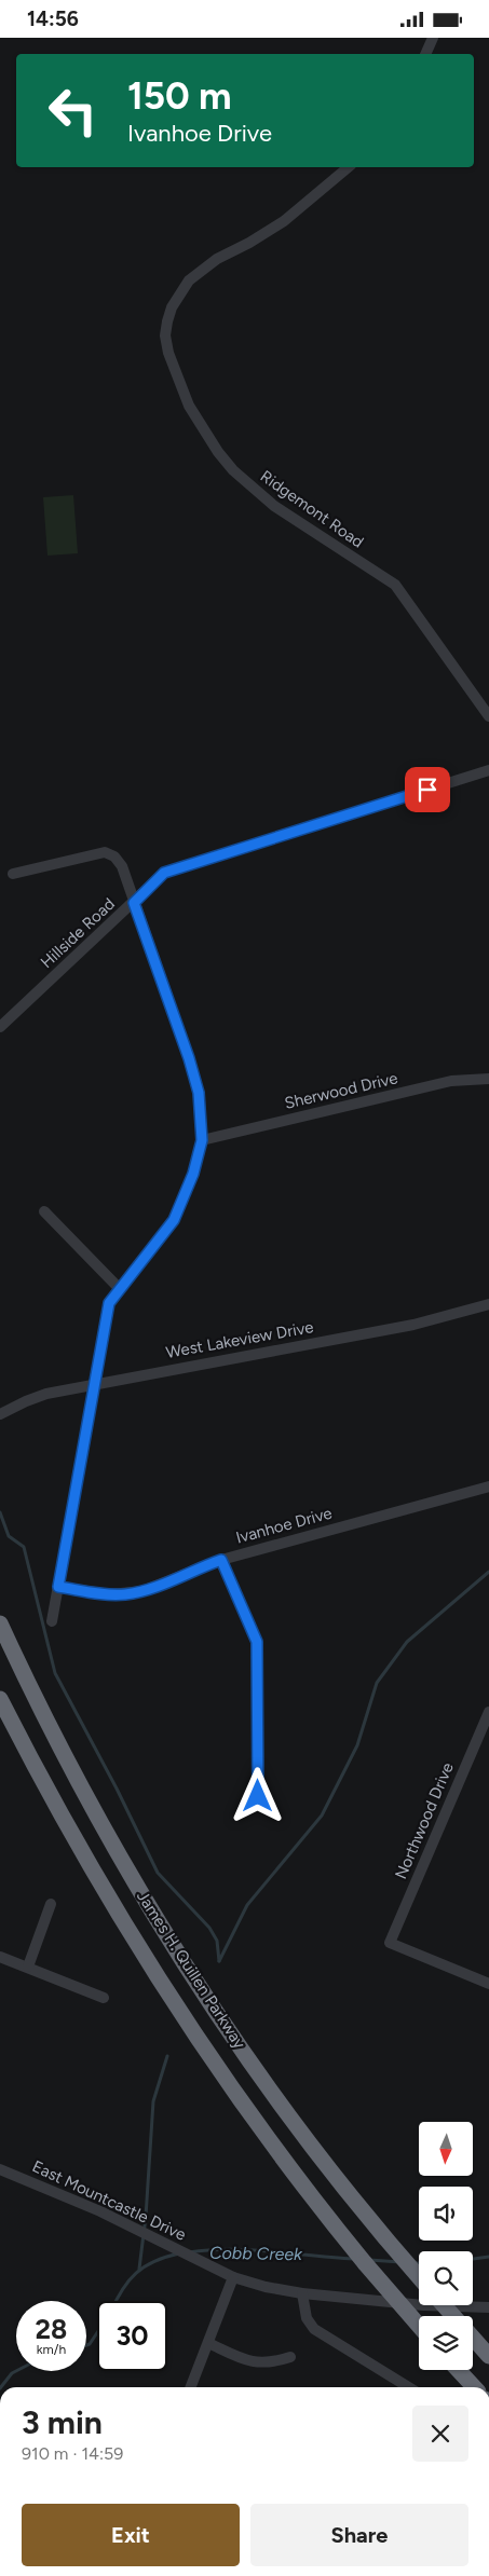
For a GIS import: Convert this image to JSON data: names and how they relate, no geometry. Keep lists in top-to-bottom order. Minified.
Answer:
{"streets":{"highway":["James H. Quillen Parkway"],"street":["Ridgemont Road","Hillside Road","Sherwood Drive","West Lakeview Drive","Ivanhoe Drive","Northwood Drive","East Mountcastle Drive"]},"water":["Cobb Creek"],"north":"bottom","page":{"status":"14:56","turn":["150 m","Ivanhoe Drive"],"speed":"28 km/h","limit":"30","heading":["3 min","910 m · 14:59"],"buttons":["Exit","Share"]}}
